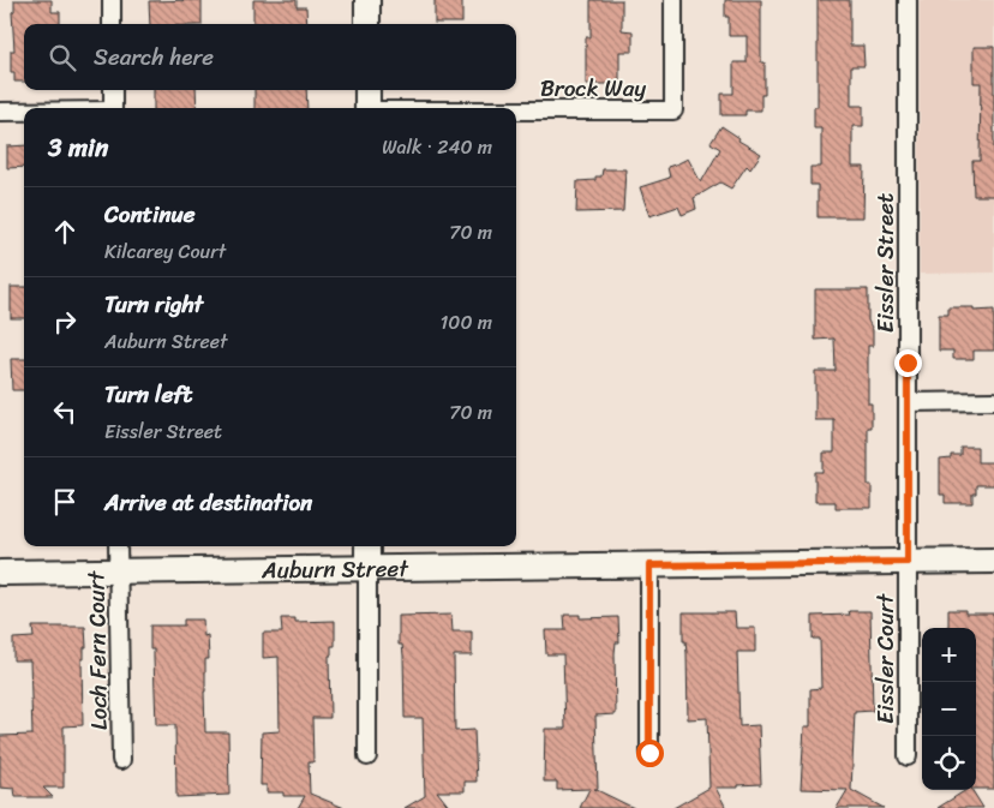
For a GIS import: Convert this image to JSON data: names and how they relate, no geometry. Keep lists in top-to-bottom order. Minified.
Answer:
{"streets":{"main road":["Auburn Street"],"street":["Brock Way","Eissler Street","Loch Fern Court","Eissler Court"]},"crossings":[["Eissler Street","Auburn Street"],["Eissler Street","Eissler Court"],["Auburn Street","Loch Fern Court"],["Auburn Street","Eissler Court"]],"page":{"search":"Search here","heading":["3 min","Walk · 240 m"],"list":[["Continue","Kilcarey Court","70 m"],["Turn right","Auburn Street","100 m"],["Turn left","Eissler Street","70 m"],"Arrive at destination"],"map_buttons":["+","−"]}}
